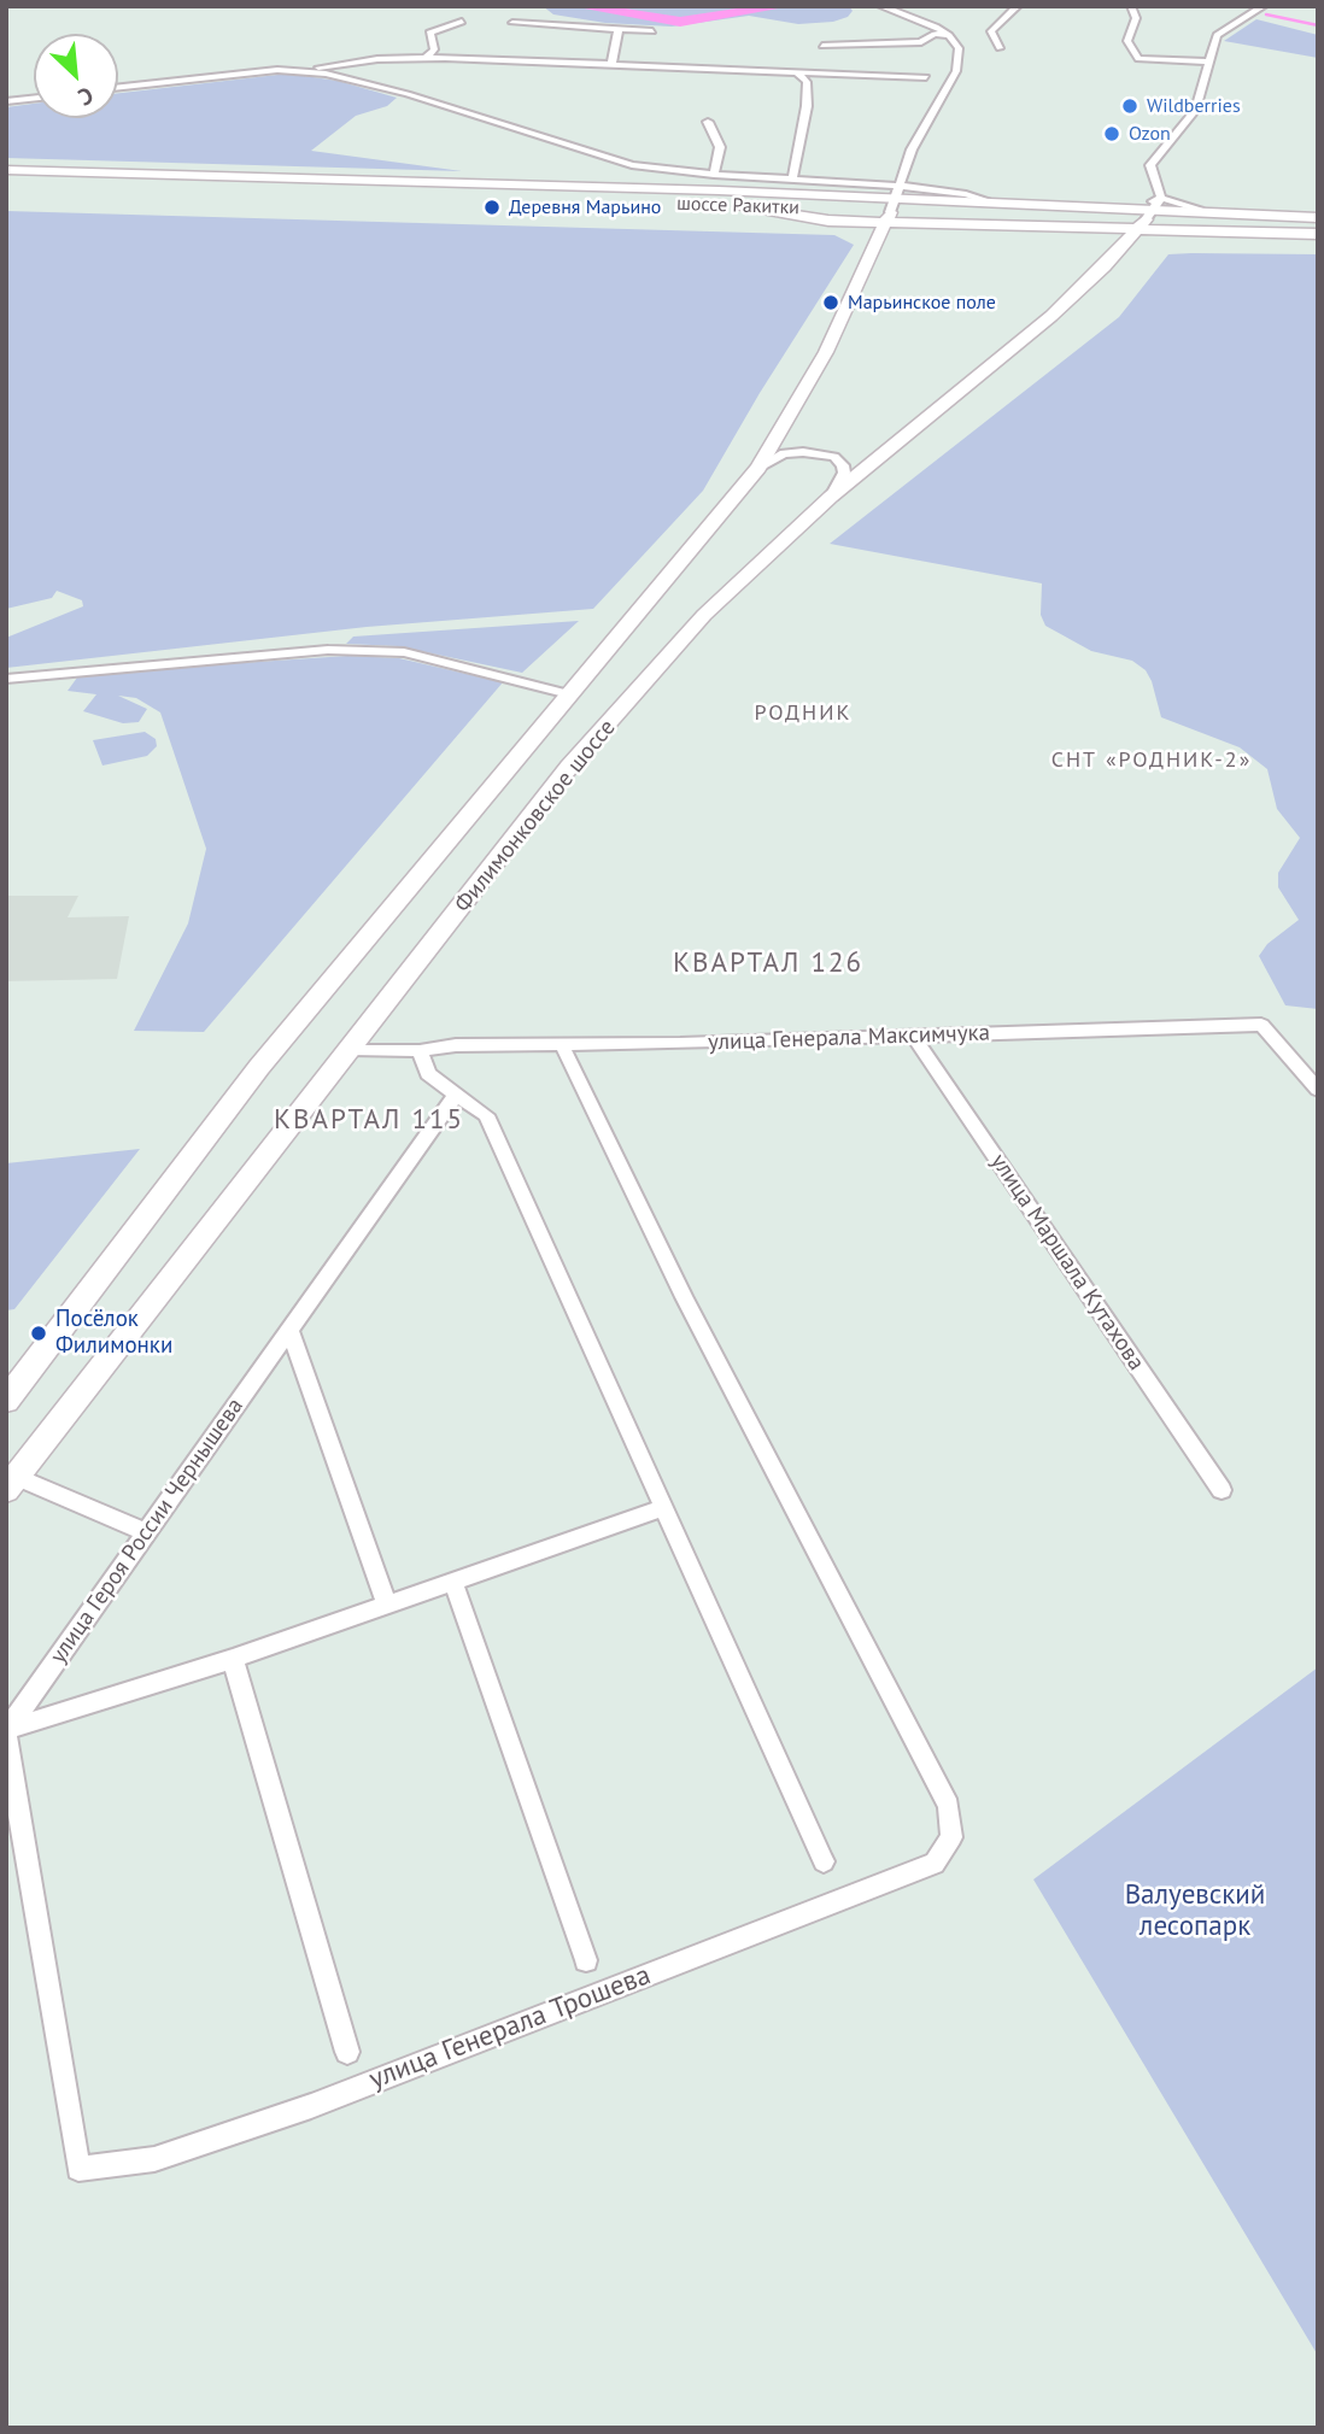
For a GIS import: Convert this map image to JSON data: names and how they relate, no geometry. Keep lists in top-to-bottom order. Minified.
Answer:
{"streets":{"main road":["шоссе Ракитки","Филимонковское шоссе"],"street":["улица Генерала Максимчука","улица Маршала Кутахова","улица Героя России Чернышева","улица Генерала Трошева"]},"crossings":[["шоссе Ракитки","Филимонковское шоссе"],["Филимонковское шоссе","улица Генерала Максимчука"],["улица Генерала Максимчука","улица Маршала Кутахова"],["улица Генерала Максимчука","улица Генерала Трошева"],["улица Героя России Чернышева","улица Генерала Трошева"]],"districts":["РОДНИК","СНТ «РОДНИК-2»","КВАРТАЛ 126","КВАРТАЛ 115"],"parks":["Валуевский лесопарк"],"places":["Wildberries","Ozon","Деревня Марьино","Марьинское поле","Посёлок Филимонки"],"north":"bottom right"}
